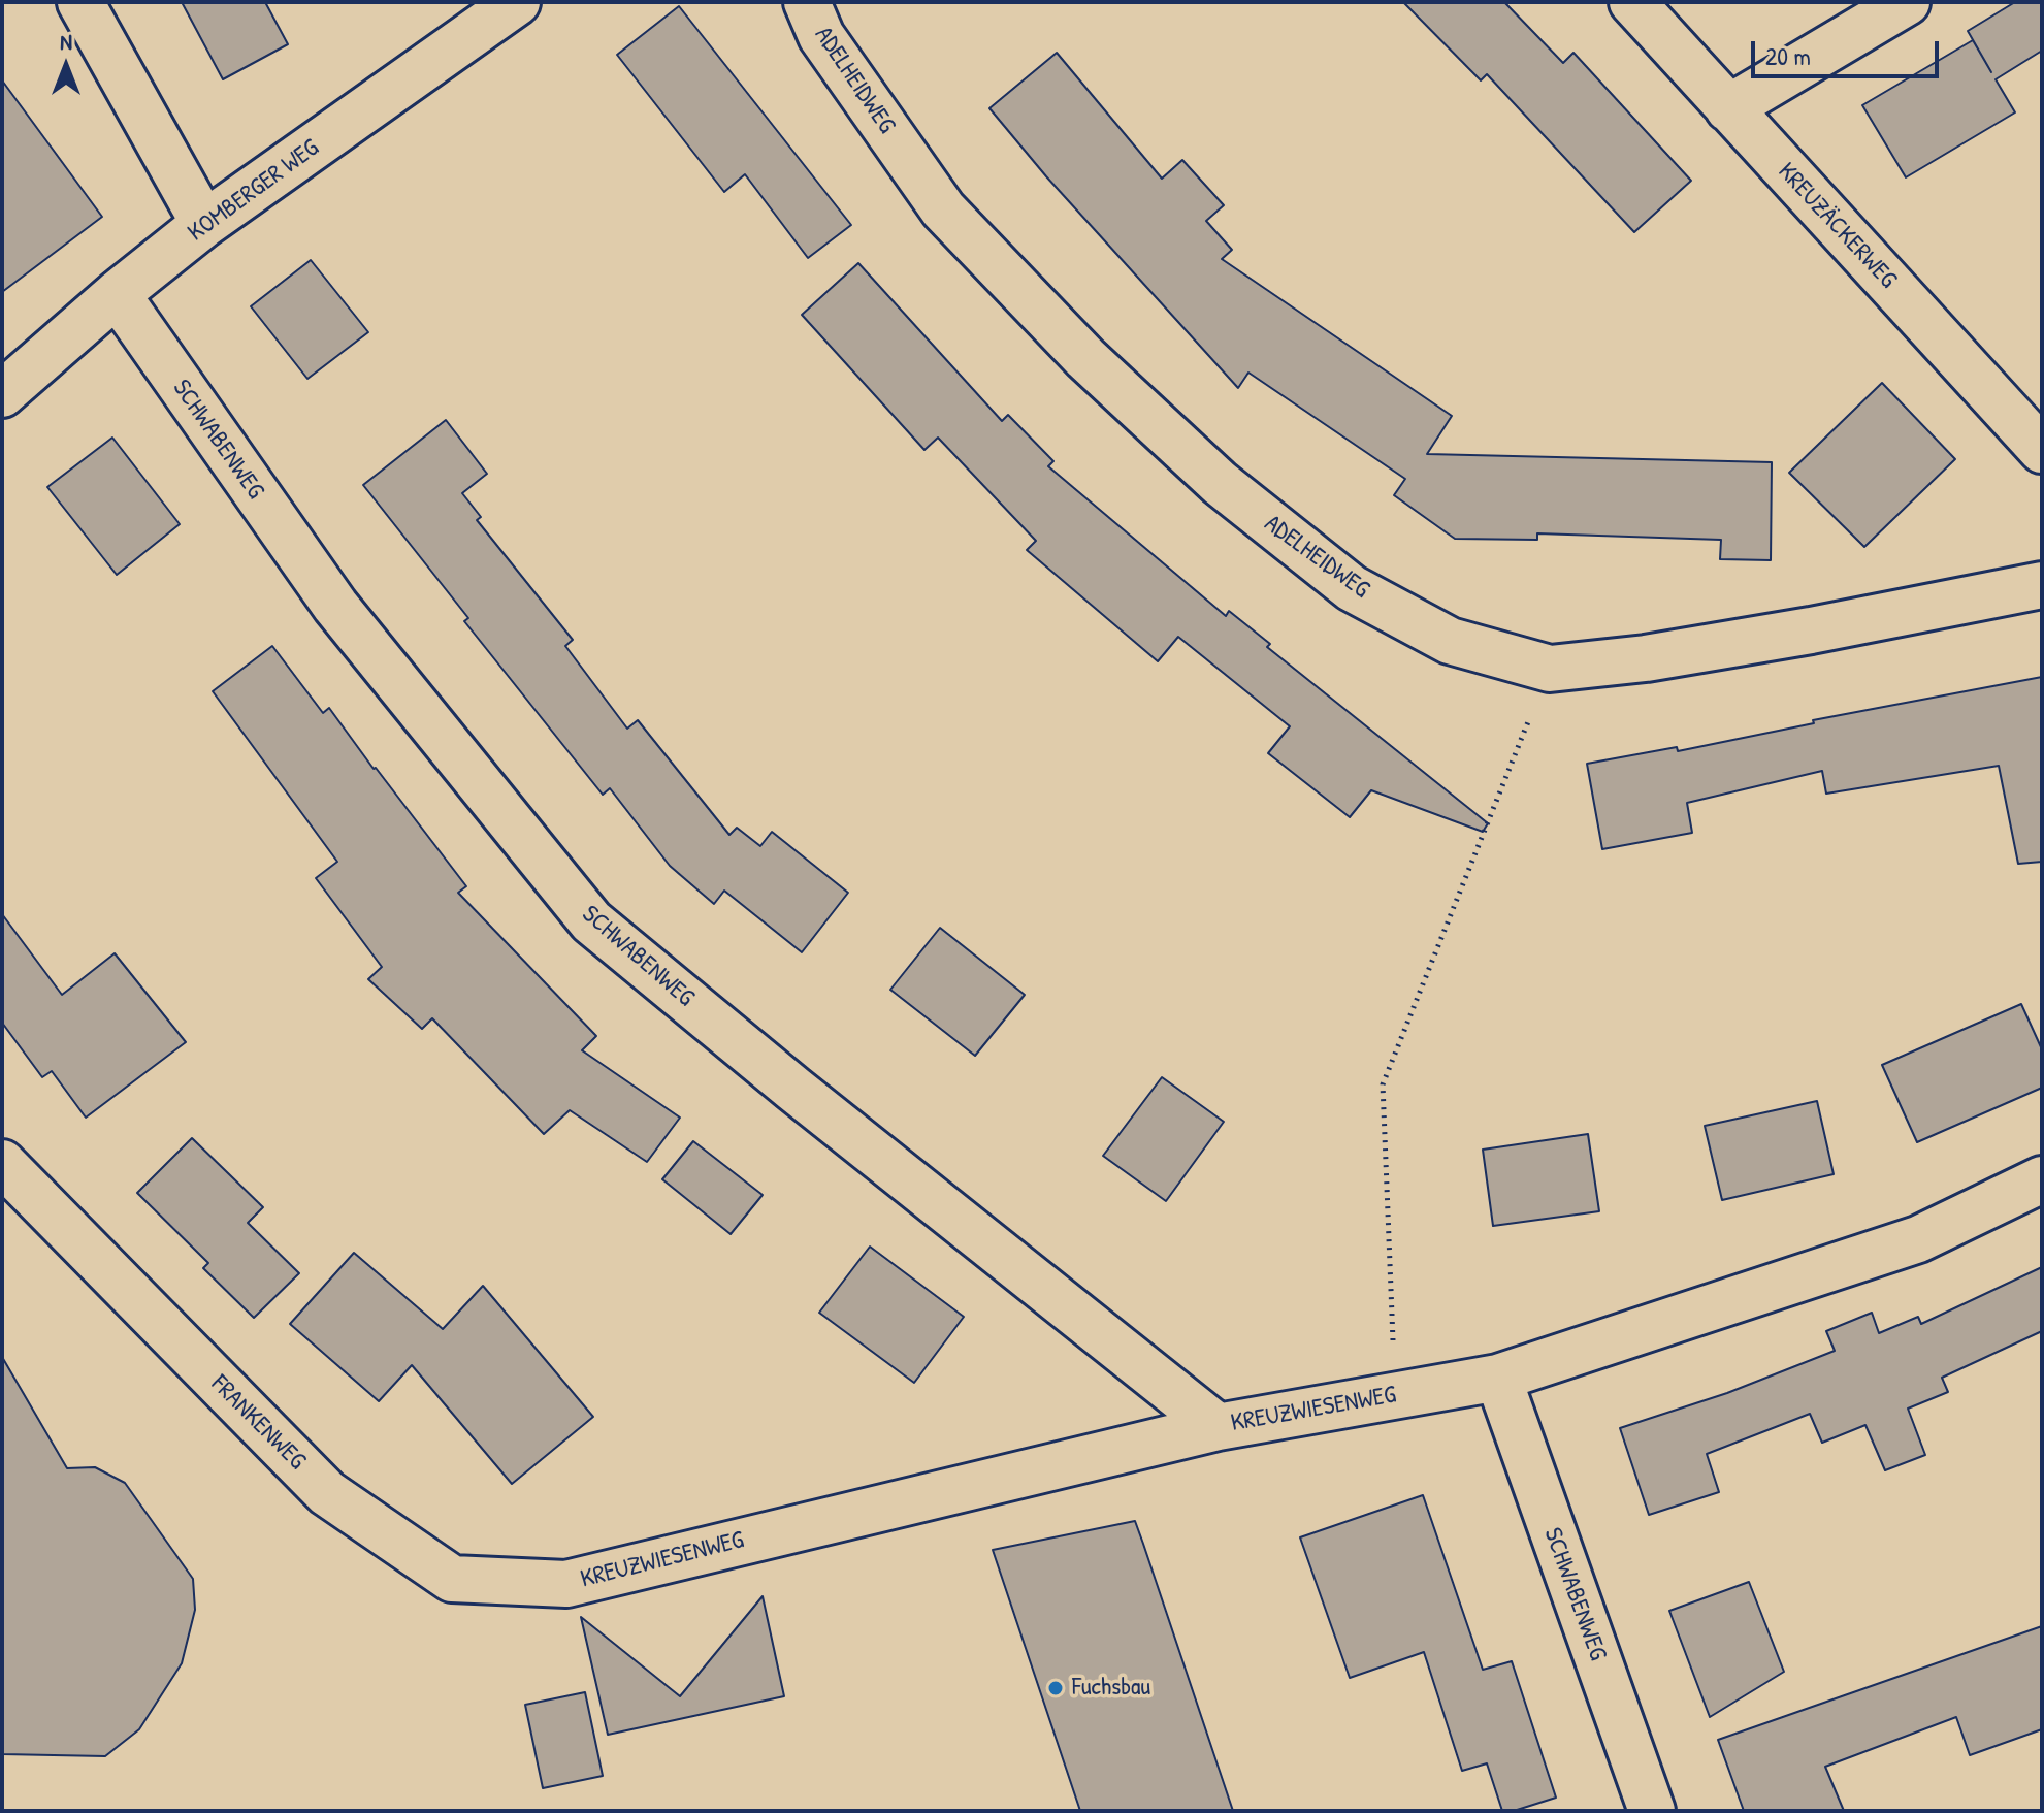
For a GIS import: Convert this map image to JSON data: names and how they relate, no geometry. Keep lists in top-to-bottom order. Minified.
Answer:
{"streets":{"street":["ADELHEIDWEG","KOMBERGER WEG","KREUZÄCKERWEG","SCHWABENWEG","KREUZWIESENWEG","FRANKENWEG"]},"crossings":[["KOMBERGER WEG","SCHWABENWEG"],["SCHWABENWEG","KREUZWIESENWEG"],["KREUZWIESENWEG","FRANKENWEG"]],"places":["Fuchsbau"],"scale_bar":"20 m","north":"top"}
